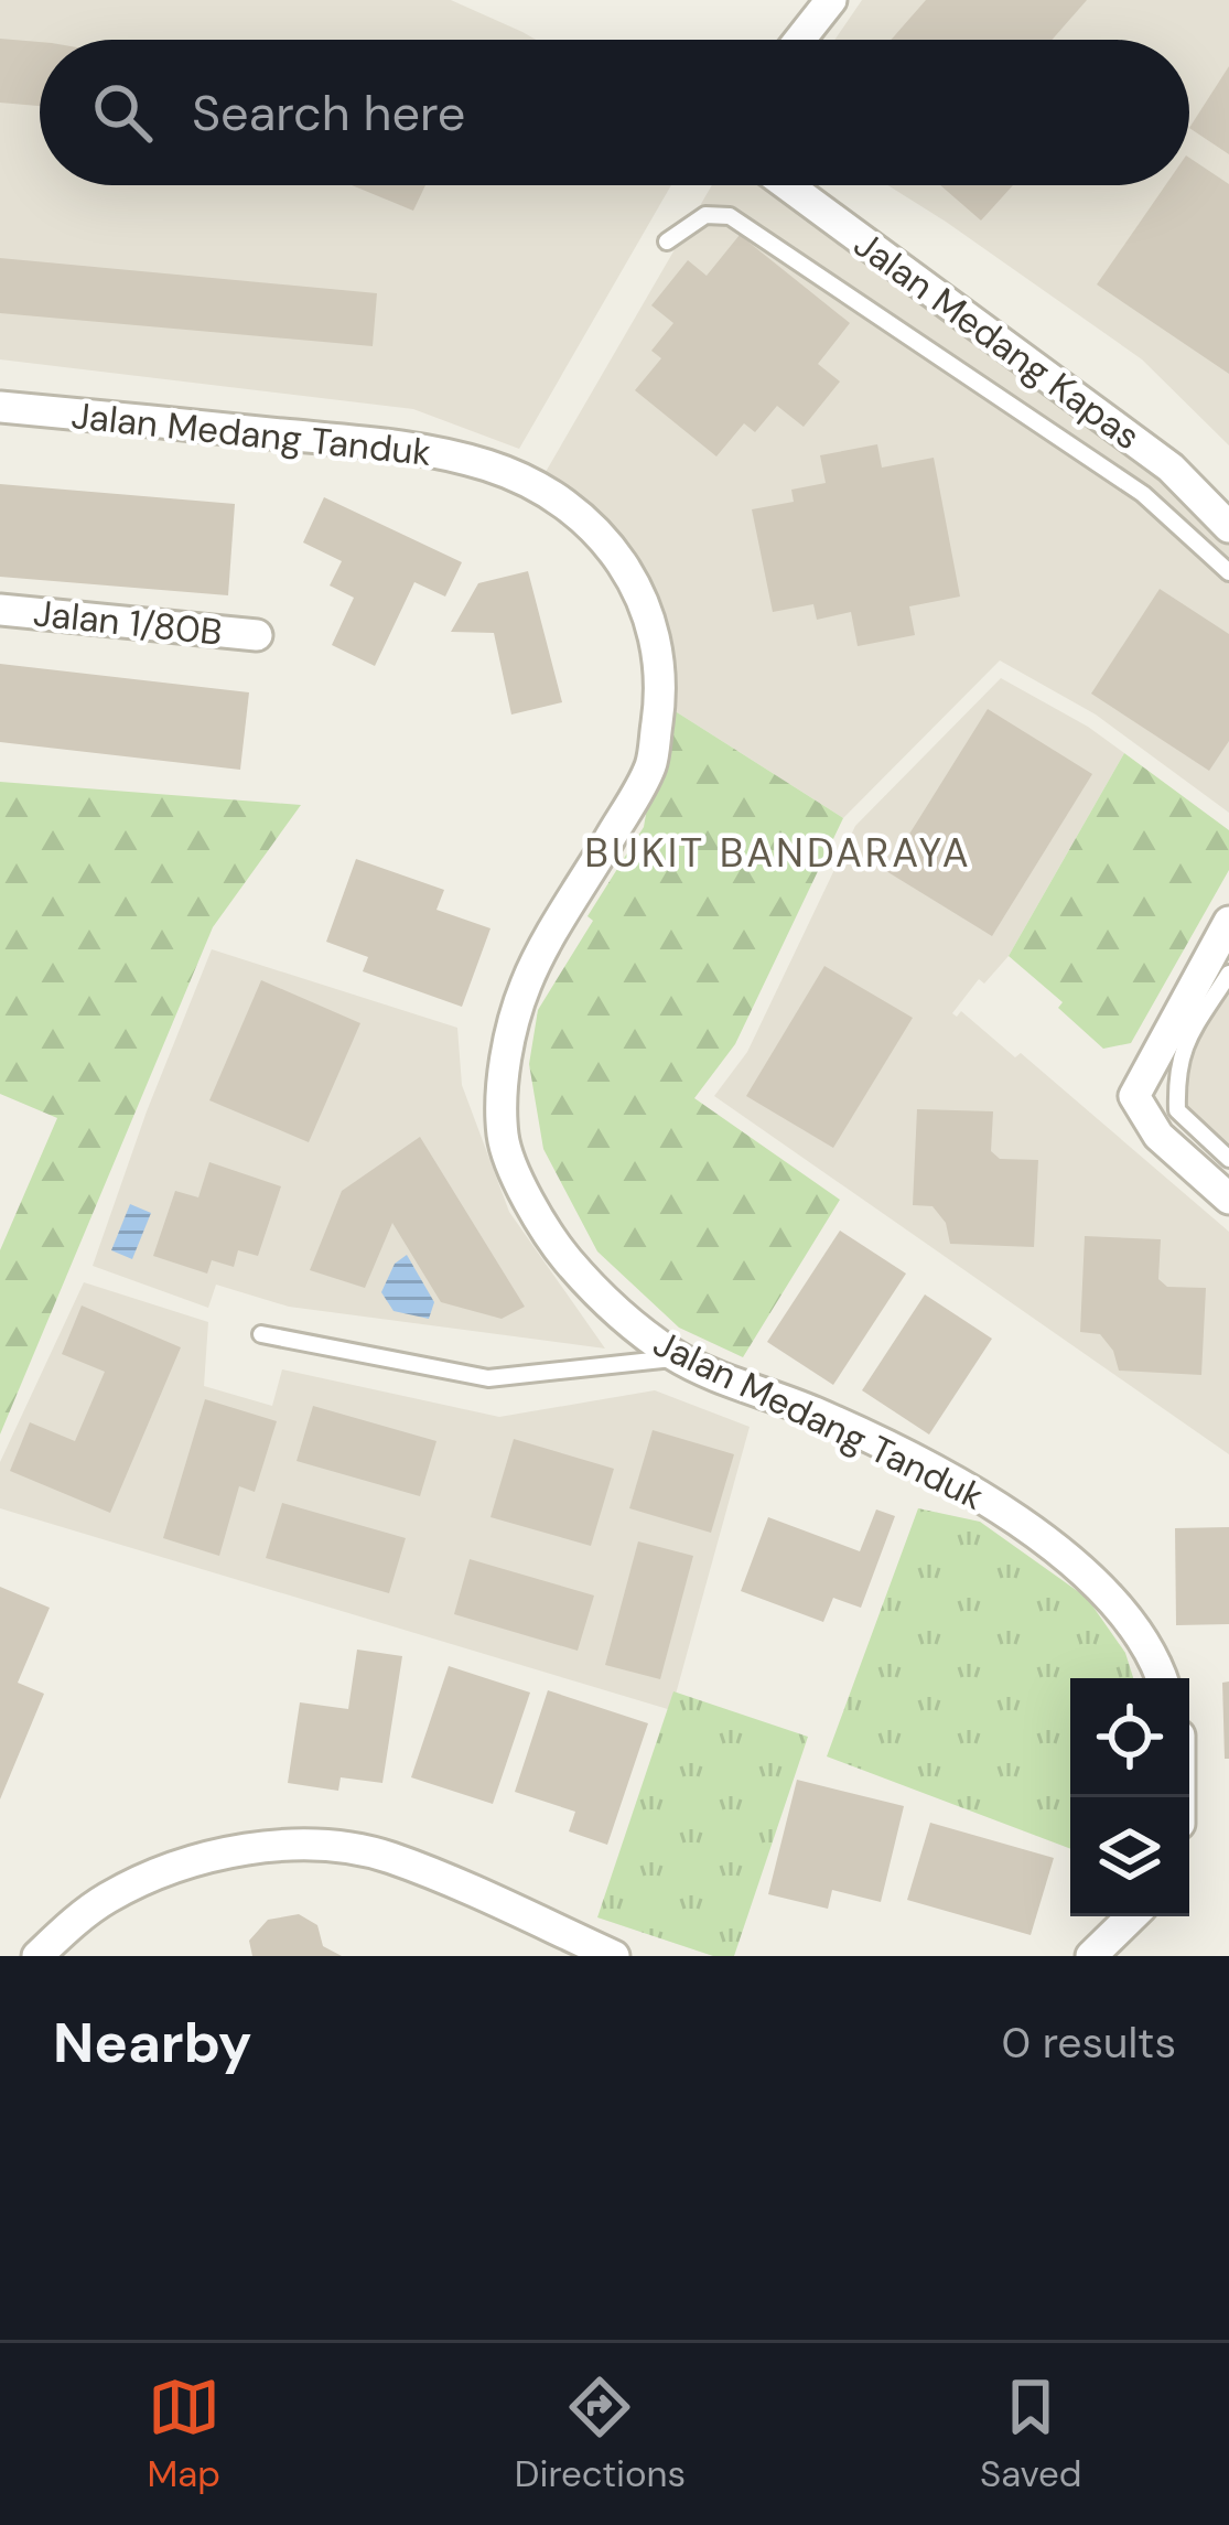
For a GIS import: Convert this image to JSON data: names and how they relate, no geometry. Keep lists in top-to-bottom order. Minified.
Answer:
{"streets":{"street":["Jalan Medang Kapas","Jalan Medang Tanduk","Jalan 1/80B"]},"districts":["BUKIT BANDARAYA"],"page":{"search":"Search here","heading":["Nearby","0 results"],"nav":["Map","Directions","Saved"]}}
